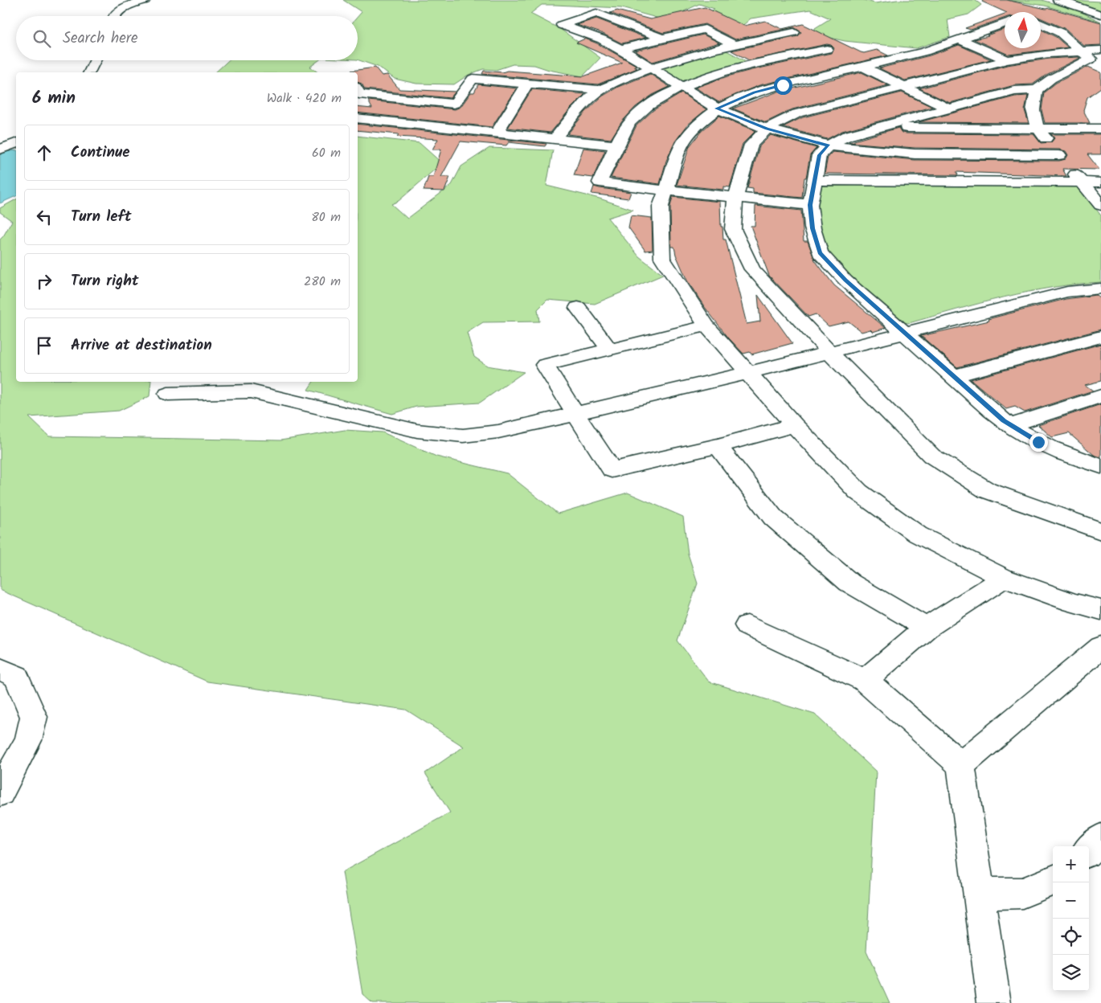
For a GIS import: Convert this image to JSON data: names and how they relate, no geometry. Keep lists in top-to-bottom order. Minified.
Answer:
{"north":"top","page":{"search":"Search here","heading":["6 min","Walk · 420 m"],"list":[["Continue","60 m"],["Turn left","80 m"],["Turn right","280 m"],"Arrive at destination"],"map_buttons":["+","−"]}}
